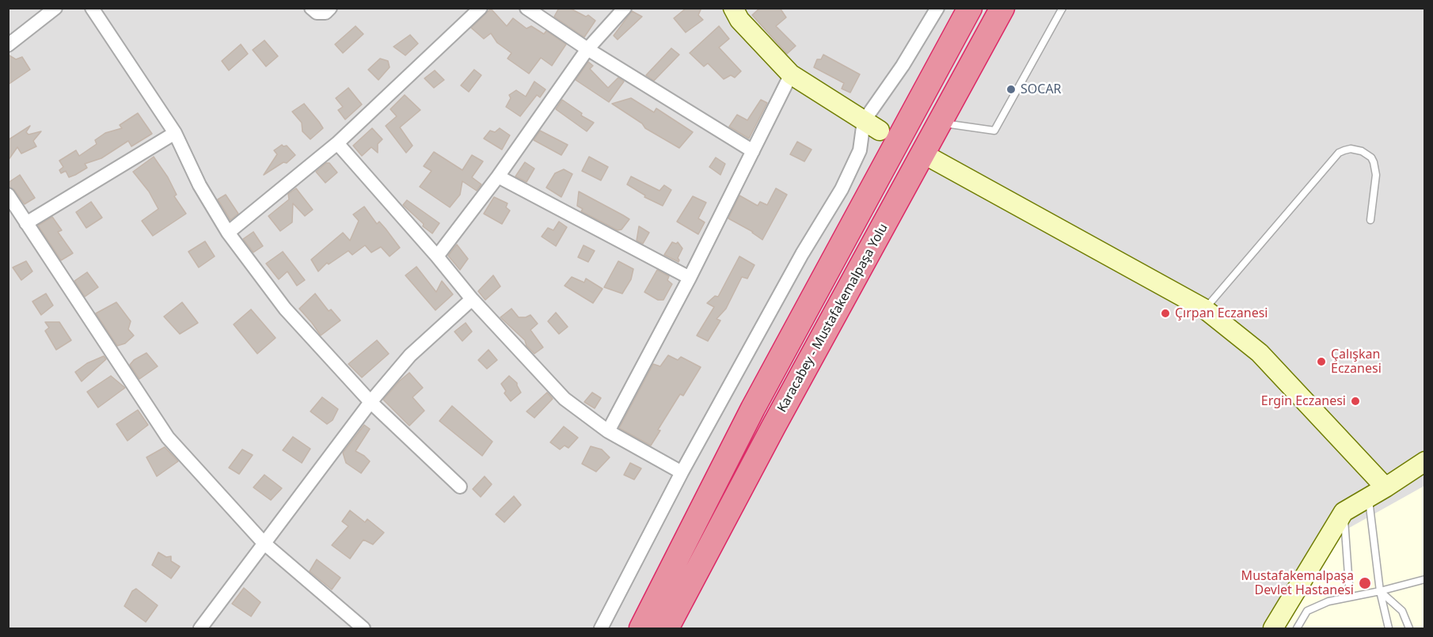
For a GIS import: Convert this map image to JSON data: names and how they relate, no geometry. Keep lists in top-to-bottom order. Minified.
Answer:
{"streets":{"highway":["Karacabey - Mustafakemalpaşa Yolu"]},"places":["SOCAR","Çırpan Eczanesi","Çalışkan Eczanesi","Ergin Eczanesi","Mustafakemalpaşa Devlet Hastanesi"]}
